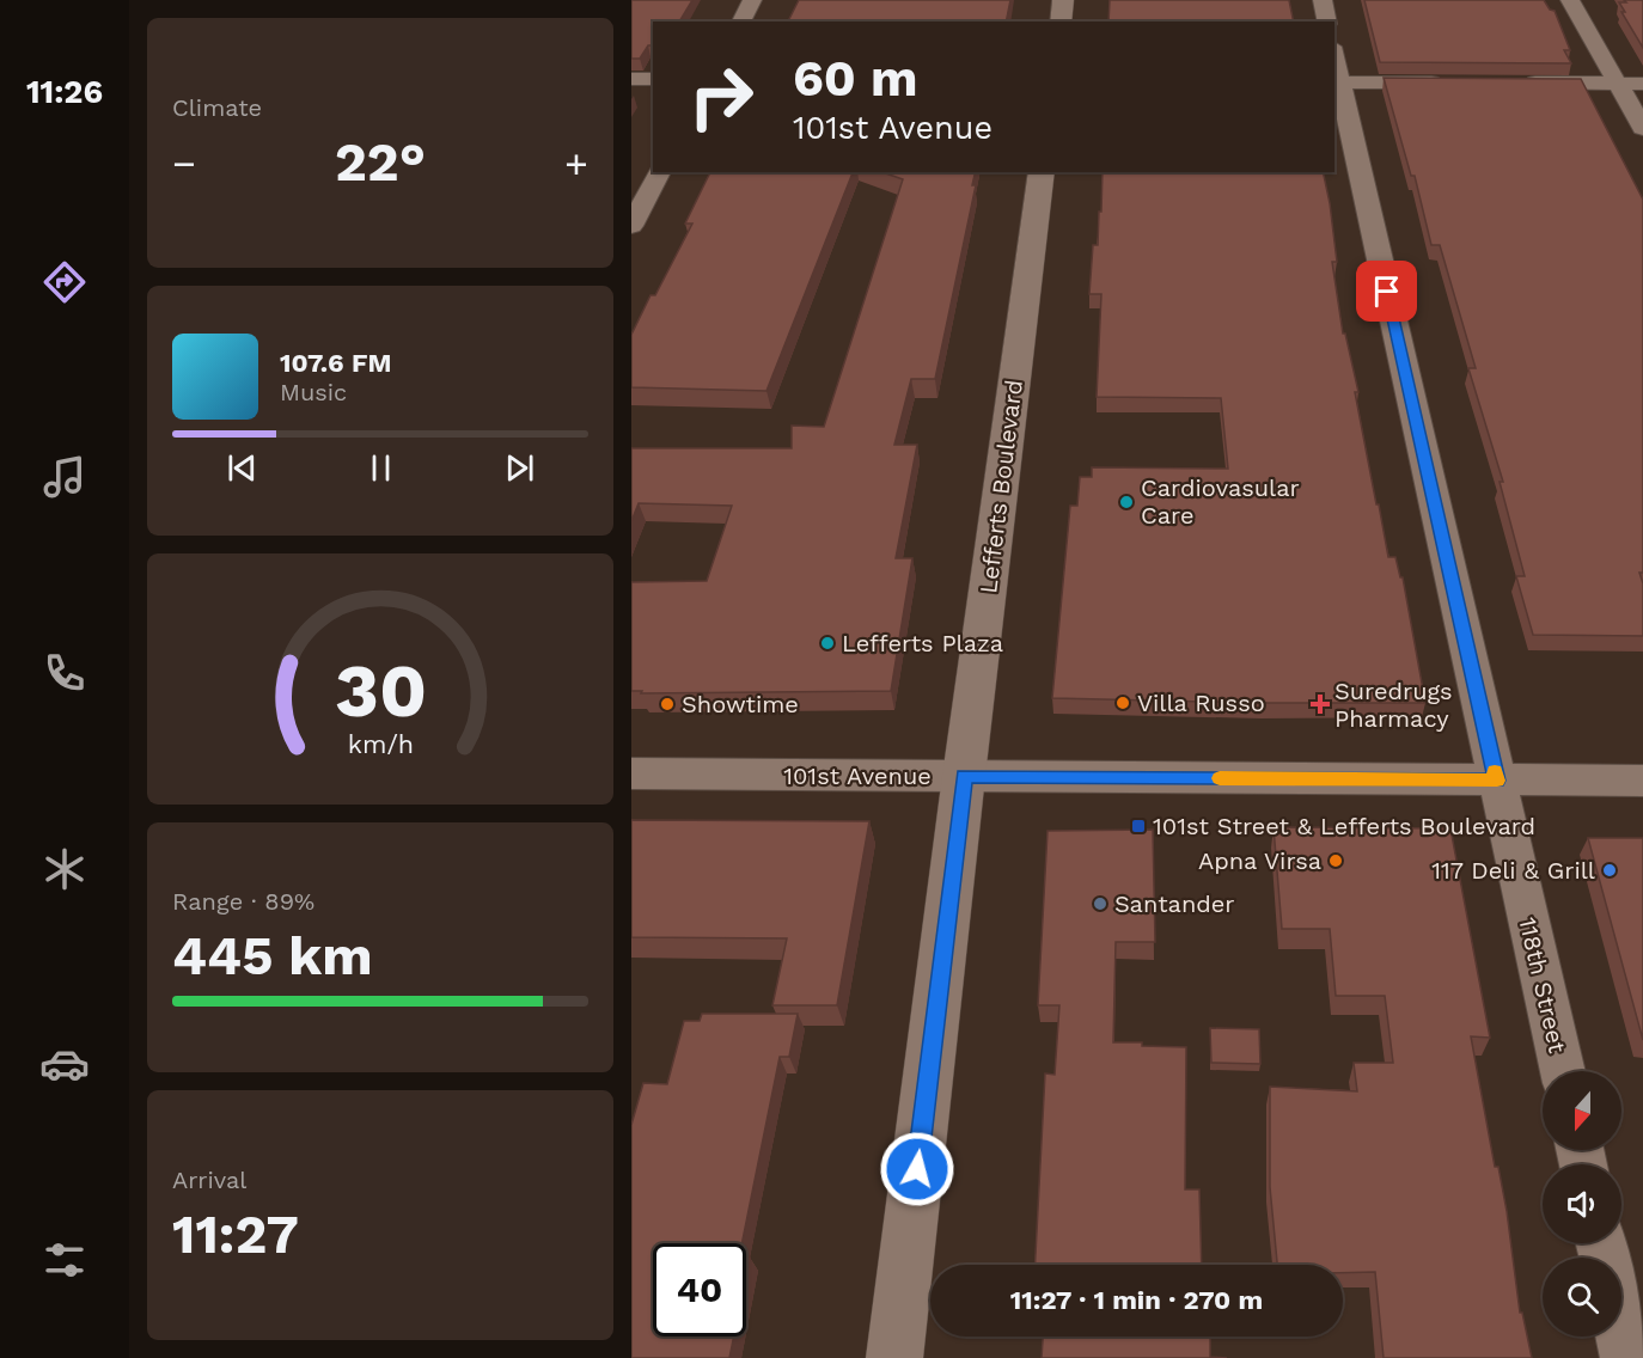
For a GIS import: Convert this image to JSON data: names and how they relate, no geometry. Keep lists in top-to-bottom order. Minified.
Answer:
{"streets":{"street":["Lefferts Boulevard","101st Avenue","118th Street"]},"crossings":[["Lefferts Boulevard","101st Avenue"],["101st Avenue","118th Street"]],"places":{"other":["Cardiovasular Care","Lefferts Plaza","Villa Russo","Showtime","Apna Virsa","117 Deli & Grill","Santander"],"health":["Suredrugs Pharmacy"],"transit":["101st Street & Lefferts Boulevard"]},"north":"bottom","page":{"tabs":"11:26","tile":["Climate",["Range · 89%","445 km"],["Arrival","11:27"]],"turn":["60 m","101st Avenue"],"heat":["−","22°","+"],"song":["107.6 FM","Music"],"limit":"40","trip":"11:27 · 1 min · 270 m","gauge":["30","km/h"]}}
